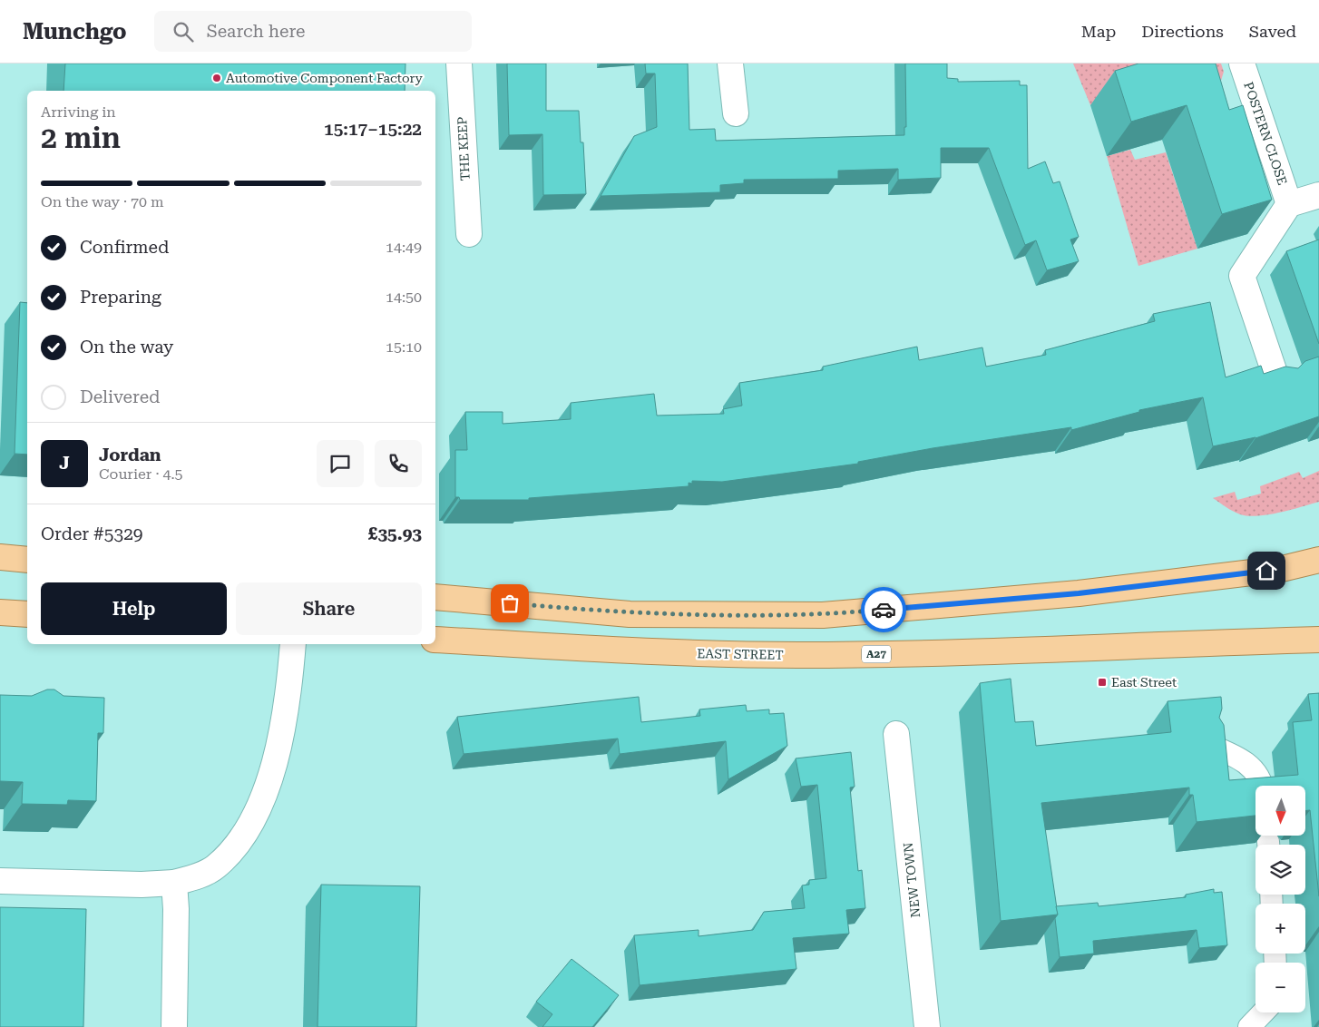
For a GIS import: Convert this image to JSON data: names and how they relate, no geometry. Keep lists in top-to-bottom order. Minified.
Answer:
{"streets":{"main road":["EAST STREET","A27"],"street":["POSTERN CLOSE","THE KEEP","NEW TOWN"]},"places":{"other":["Automotive Component Factory"],"transit":["East Street"]},"north":"bottom","page":{"header":"Munchgo","search":"Search here","nav":["Map","Directions","Saved"],"heading":["2 min","Arriving in","15:17–15:22"],"panel":["Jordan","Courier · 4.5","Order #5329","£35.93"],"bar":"On the way · 70 m","list":[["Confirmed","14:49"],["Preparing","14:50"],["On the way","15:10"],"Delivered"],"round":"J","buttons":["Help","Share"],"map_buttons":["+","−"]}}
